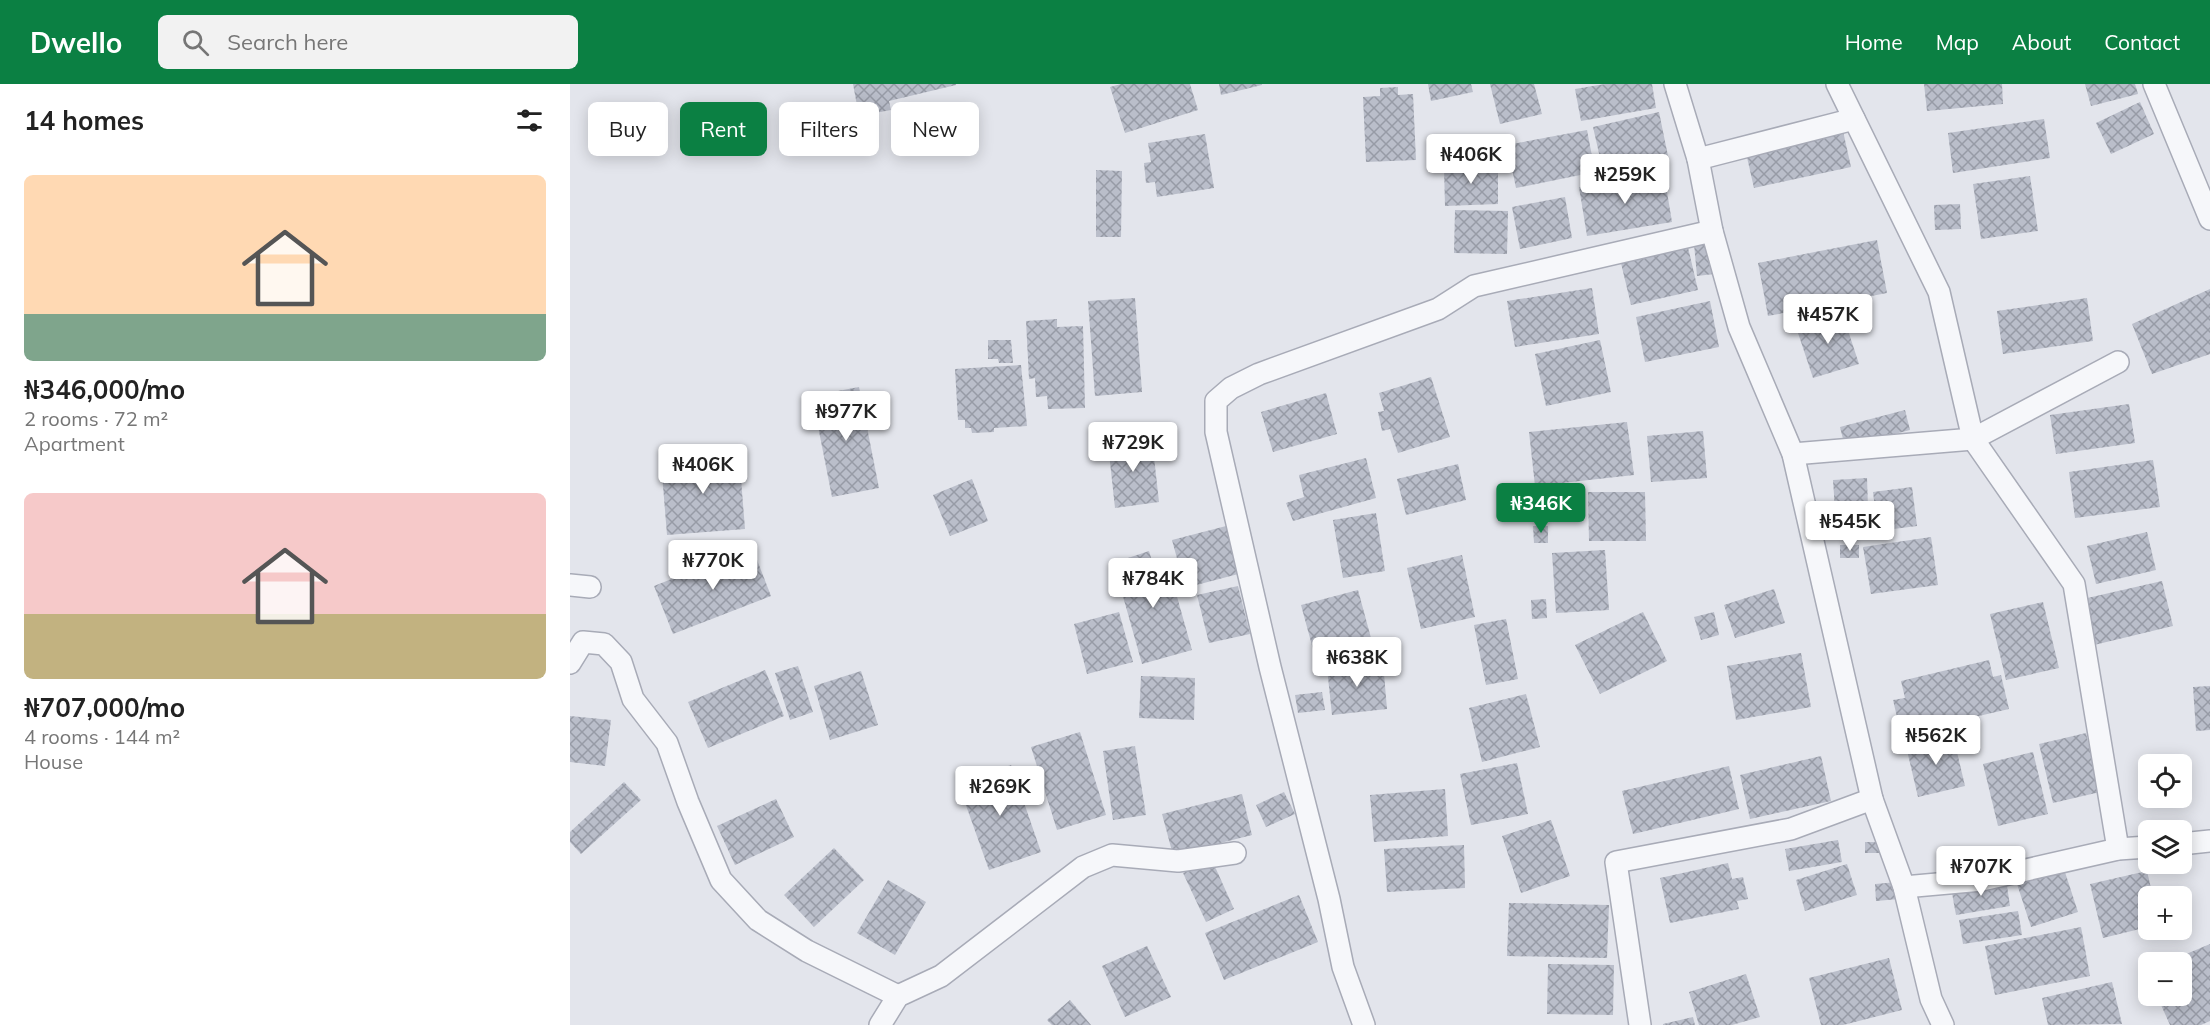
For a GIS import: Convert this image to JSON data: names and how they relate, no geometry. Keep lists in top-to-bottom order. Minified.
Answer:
{"page":{"header":"Dwello","search":"Search here","nav":["Home","Map","About","Contact"],"heading":"14 homes","chip":["Buy","Rent","Filters","New"],"price":["₦406K","₦259K","₦457K","₦977K","₦729K","₦406K","₦346K","₦545K","₦770K","₦784K","₦638K","₦562K","₦269K","₦707K"],"list":[{"name":"₦346,000/mo","note":"2 rooms · 72 m² · Apartment"},{"name":"₦707,000/mo","note":"4 rooms · 144 m² · House"}],"map_buttons":["+","−"]}}
